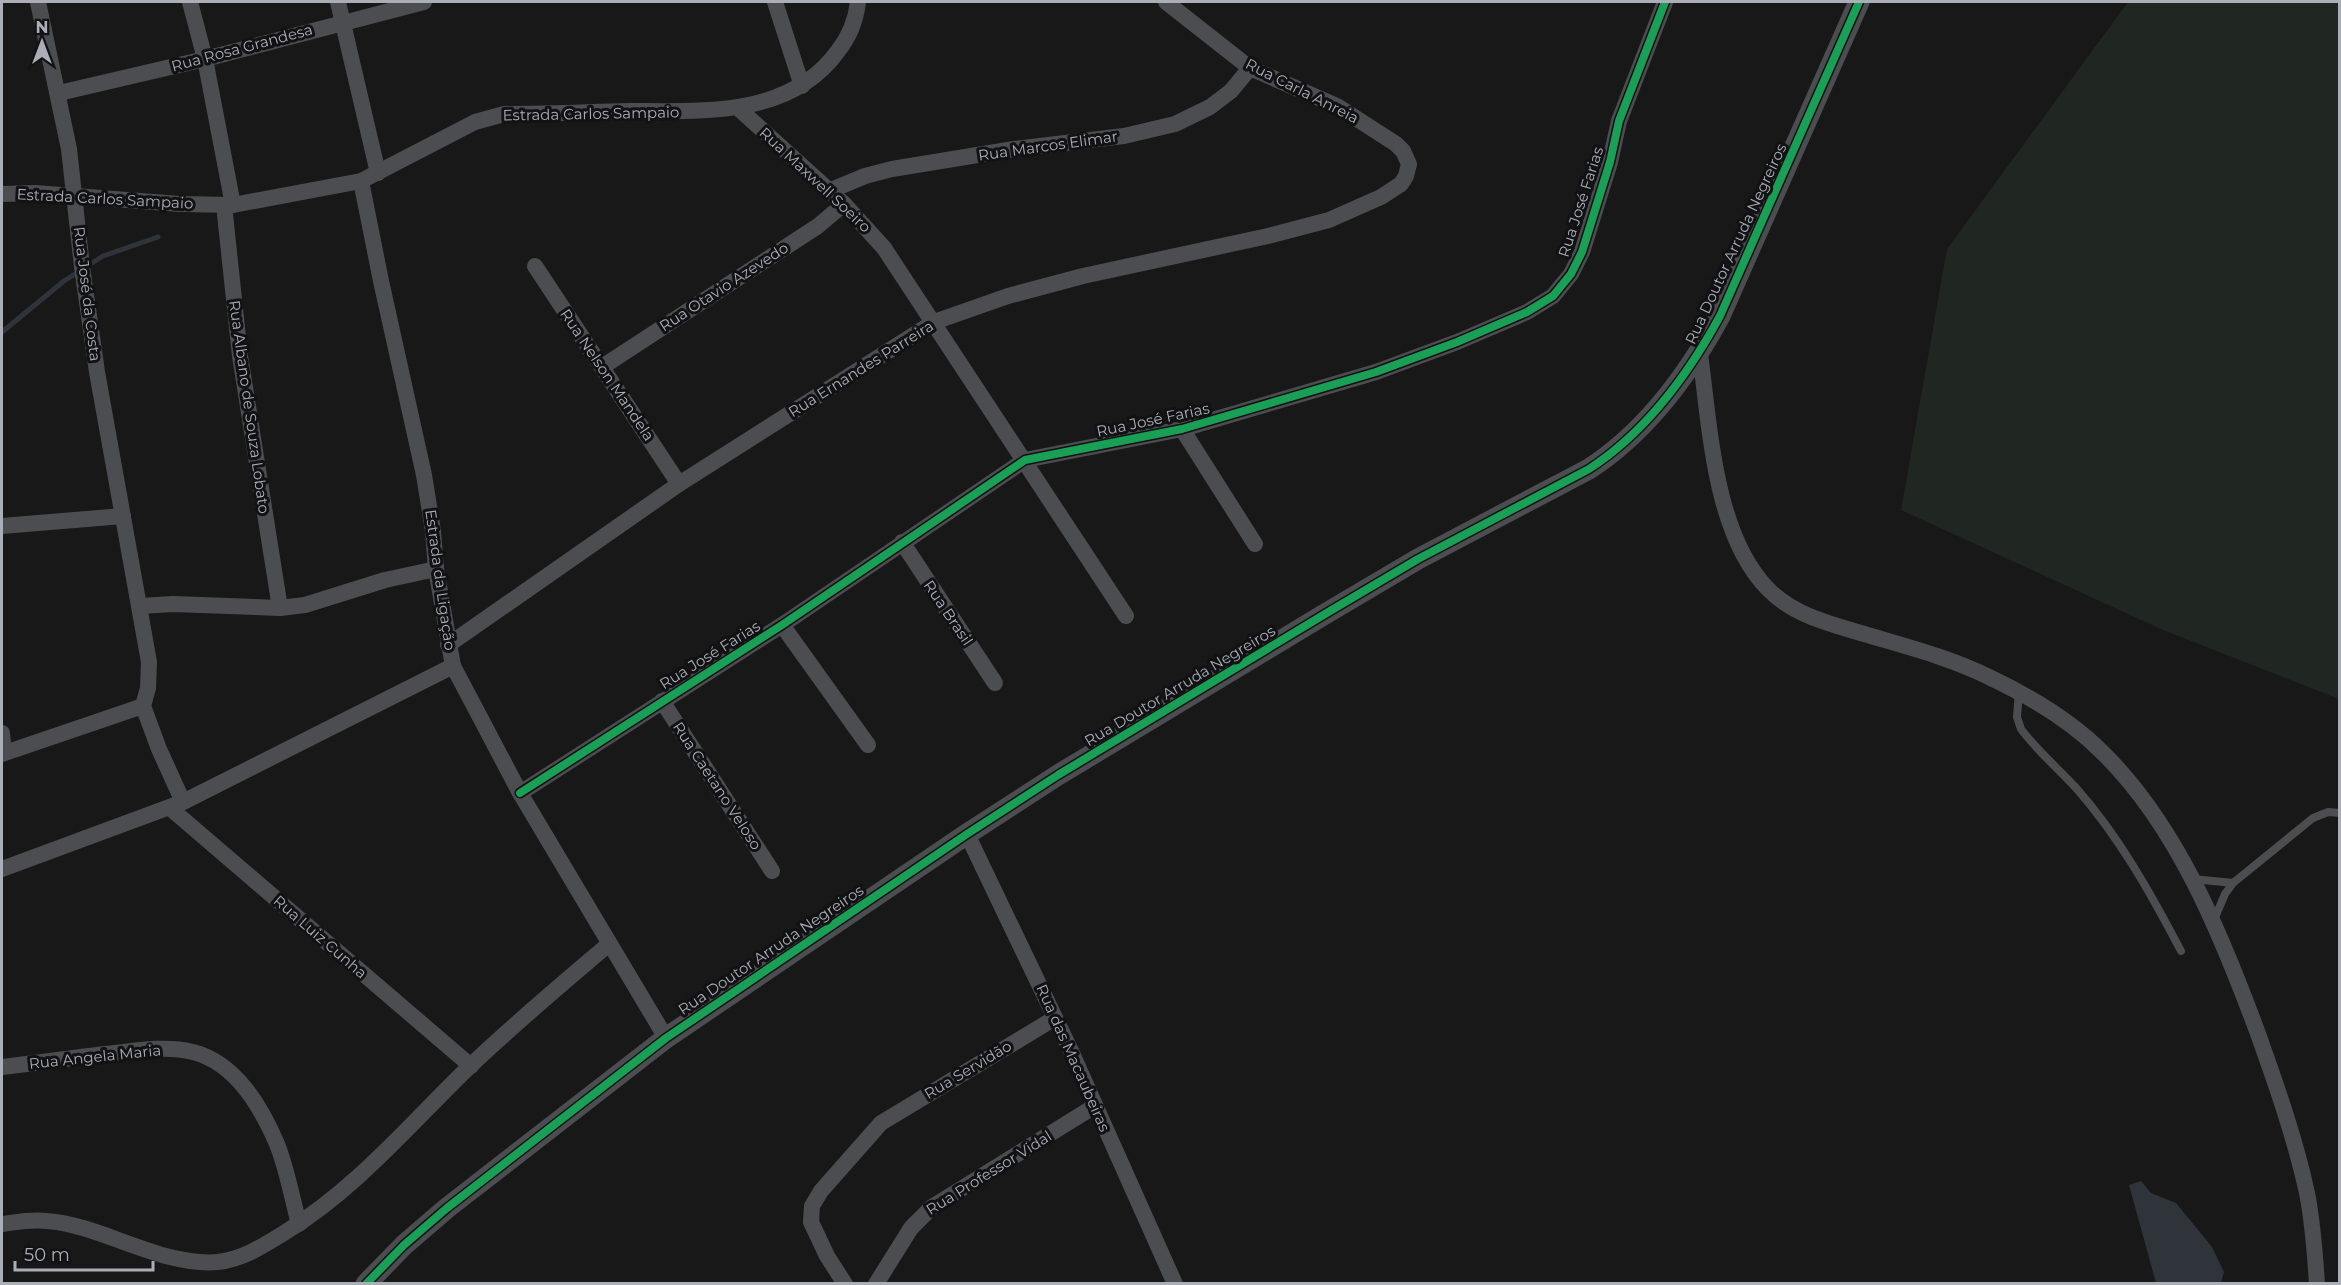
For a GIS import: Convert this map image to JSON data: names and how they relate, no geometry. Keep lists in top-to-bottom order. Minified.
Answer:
{"streets":{"street":["Rua Rosa Grandesa","Rua Carla Anreia","Estrada Carlos Sampaio","Rua Marcos Elimar","Rua Maxwell Soeiro","Rua José Farias","Rua Doutor Arruda Negreiros","Rua Otavio Azevedo","Rua José da Costa","Rua Ernandes Parreira","Rua Nelson Mandela","Rua Albano de Souza Lobato","Estrada da Ligação","Rua Brasil","Rua Caetano Veloso","Rua Luiz Cunha","Rua Angela Maria","Rua das Macaubeiras","Rua Servidão","Rua Professor Vidal"]},"crossings":[["Rua Rosa Grandesa","Rua José da Costa"],["Rua Rosa Grandesa","Rua Albano de Souza Lobato"],["Rua Carla Anreia","Rua Marcos Elimar"],["Rua Carla Anreia","Rua Ernandes Parreira"],["Estrada Carlos Sampaio","Rua Maxwell Soeiro"],["Estrada Carlos Sampaio","Rua José da Costa"],["Estrada Carlos Sampaio","Rua Albano de Souza Lobato"],["Estrada Carlos Sampaio","Estrada da Ligação"],["Rua Marcos Elimar","Rua Maxwell Soeiro"],["Rua Maxwell Soeiro","Rua José Farias"],["Rua Maxwell Soeiro","Rua Otavio Azevedo"],["Rua Maxwell Soeiro","Rua Ernandes Parreira"],["Rua José Farias","Estrada da Ligação"],["Rua José Farias","Rua Brasil"],["Rua José Farias","Rua Caetano Veloso"],["Rua Doutor Arruda Negreiros","Estrada da Ligação"],["Rua Doutor Arruda Negreiros","Rua das Macaubeiras"],["Rua Otavio Azevedo","Rua Nelson Mandela"],["Rua Ernandes Parreira","Rua Nelson Mandela"],["Rua Ernandes Parreira","Estrada da Ligação"],["Rua das Macaubeiras","Rua Servidão"],["Rua das Macaubeiras","Rua Professor Vidal"]],"scale_bar":"50 m","north":"top"}
